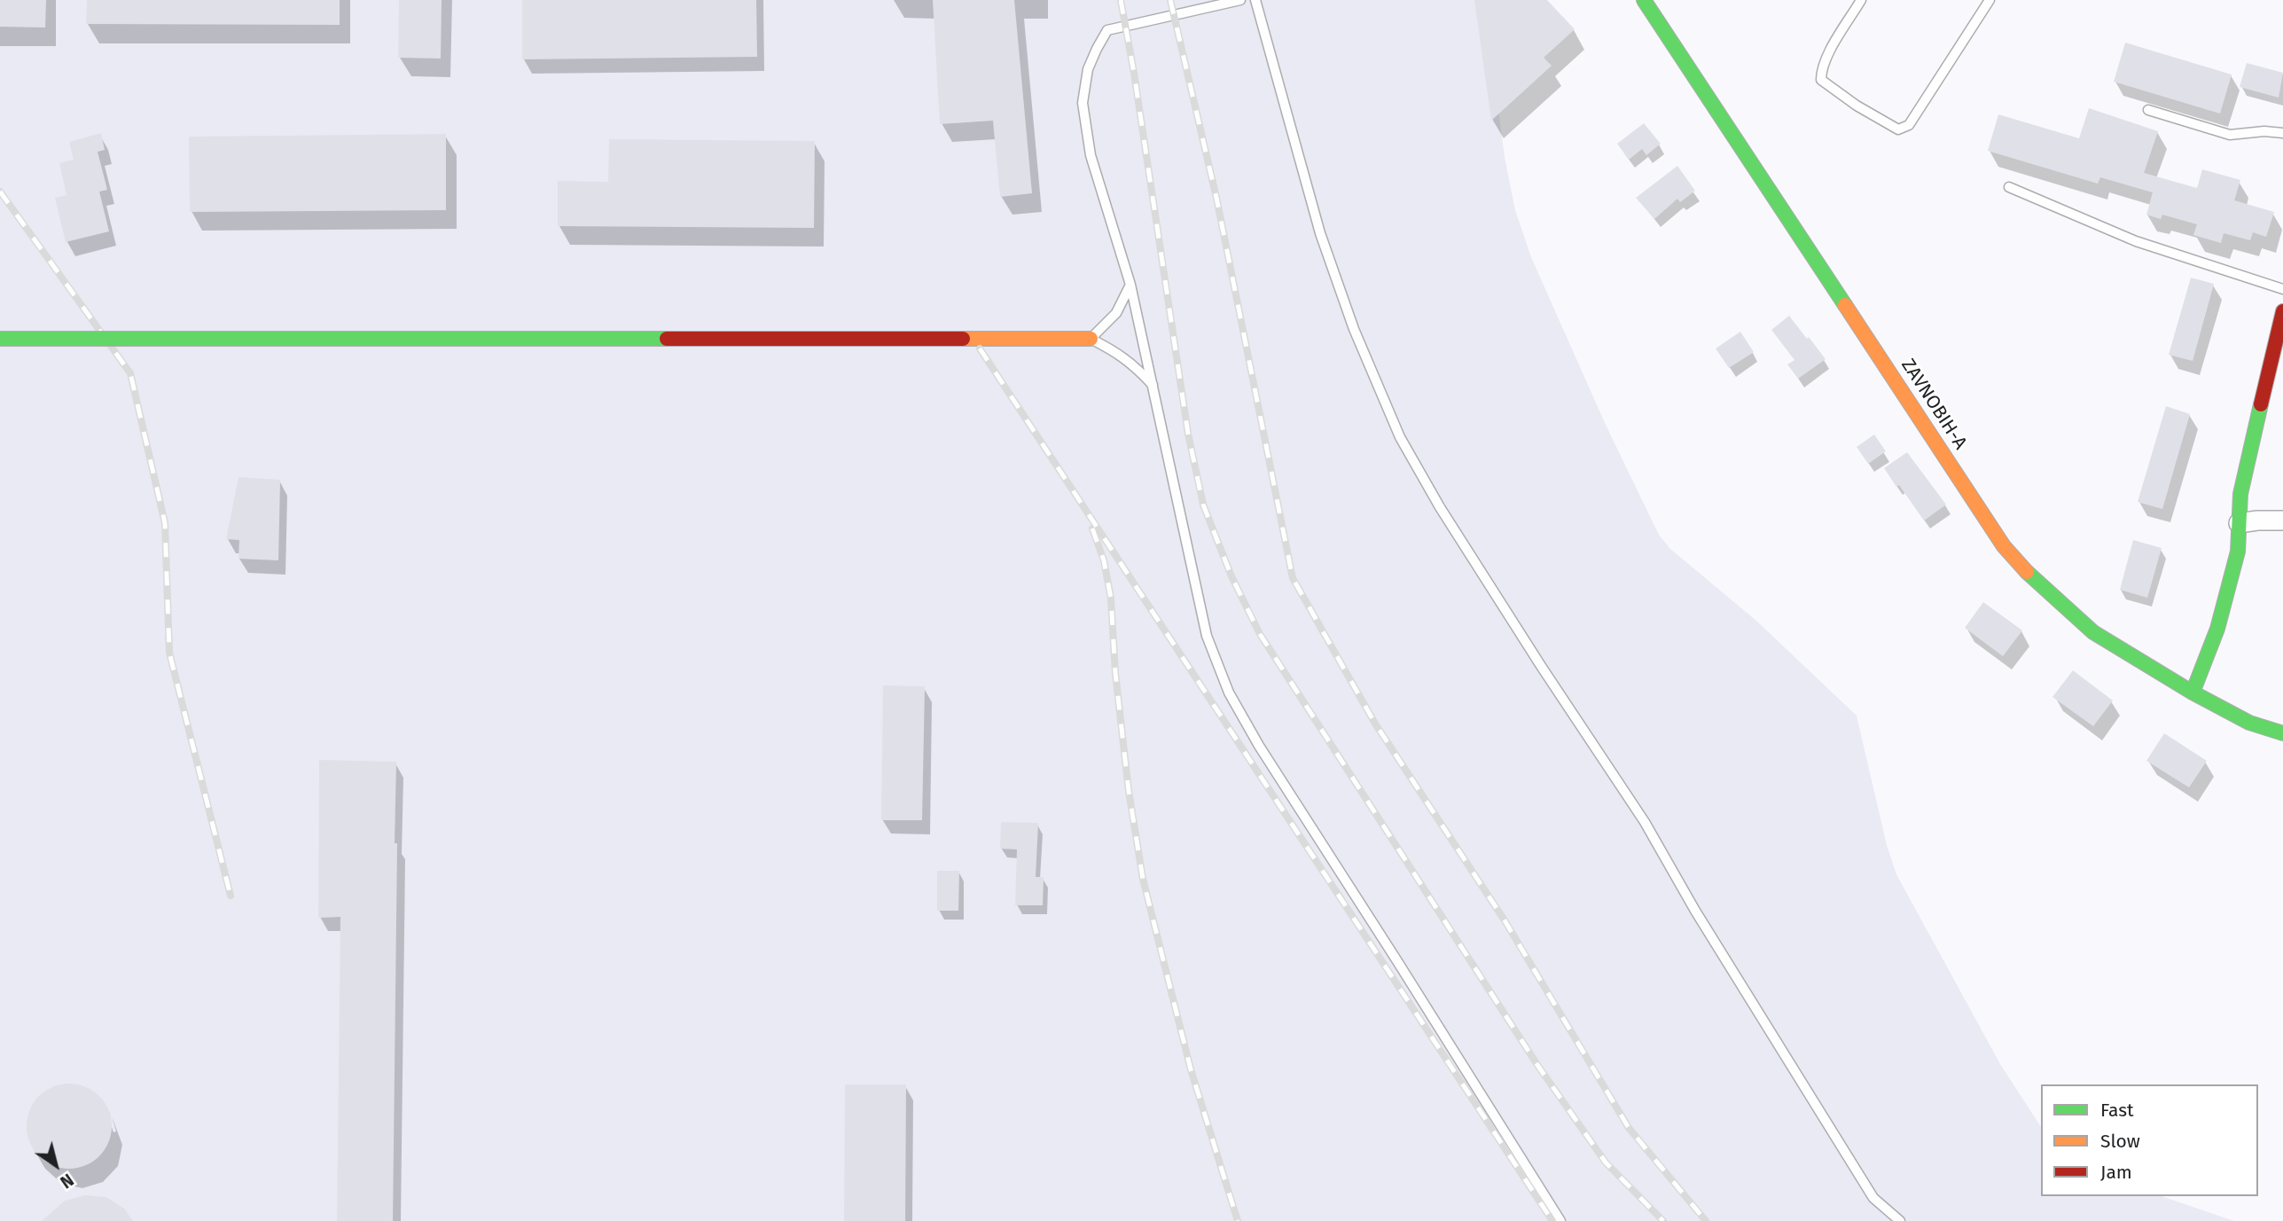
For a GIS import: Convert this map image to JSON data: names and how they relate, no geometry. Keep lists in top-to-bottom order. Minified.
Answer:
{"streets":{"street":["ZAVNOBIH-A"]},"legend":["Fast","Slow","Jam"],"north":"bottom right"}
